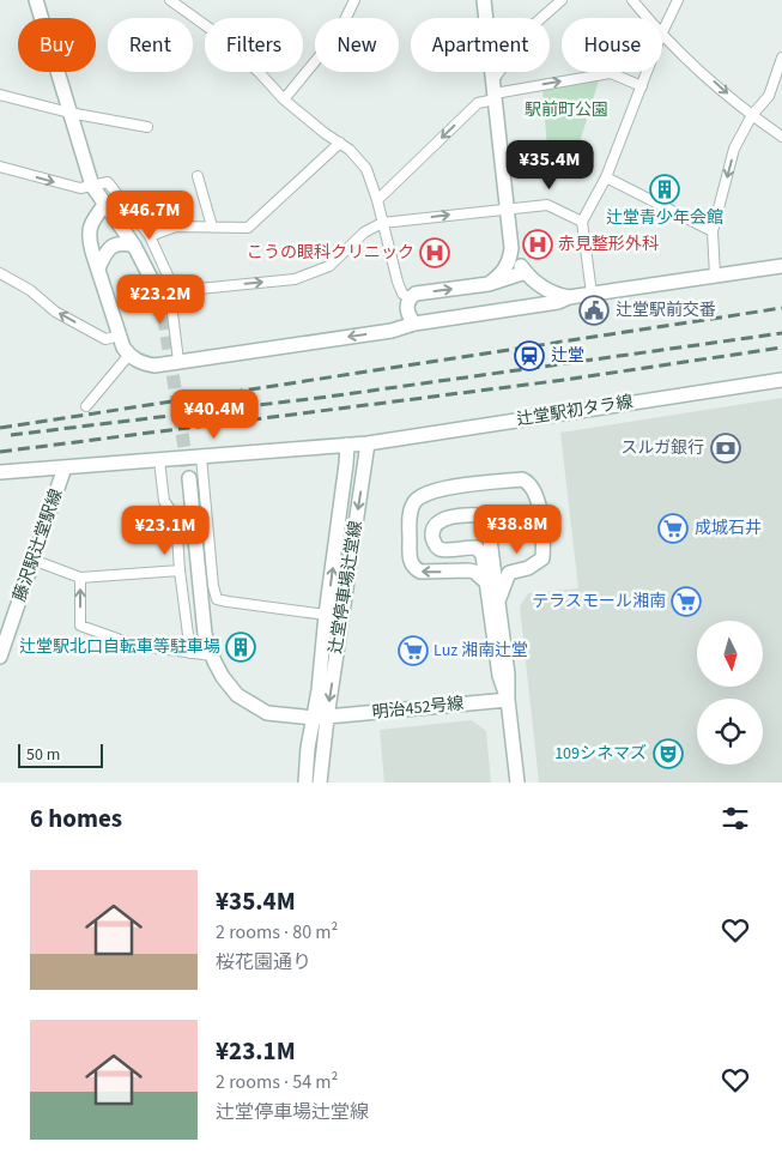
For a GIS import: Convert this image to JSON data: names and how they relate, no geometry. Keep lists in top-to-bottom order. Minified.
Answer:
{"streets":{"street":["辻堂駅初タラ線","藤沢駅辻堂駅線","辻堂停車場辻堂線","明治452号線"]},"crossings":[["辻堂駅初タラ線","藤沢駅辻堂駅線"],["辻堂駅初タラ線","辻堂停車場辻堂線"],["藤沢駅辻堂駅線","辻堂停車場辻堂線"],["辻堂停車場辻堂線","明治452号線"]],"parks":["駅前町公園"],"places":{"building":["辻堂青少年会館","辻堂駅北口自転車等駐車場"],"hospital":["赤見整形外科","こうの眼科クリニック"],"public building":["辻堂駅前交番"],"station":["辻堂"],"bank":["スルガ銀行"],"supermarket":["成城石井","テラスモール湘南","Luz 湘南辻堂"],"theatre":["109シネマズ"]},"scale_bar":"50 m","north":"bottom","page":{"chip":["Buy","Rent","Filters","New","Apartment","House"],"price":["¥35.4M","¥46.7M","¥23.2M","¥40.4M","¥38.8M","¥23.1M"],"scale":"50 m","heading":"6 homes","list":[{"name":"¥35.4M","note":"2 rooms · 80 m² · 桜花園通り"},{"name":"¥23.1M","note":"2 rooms · 54 m² · 辻堂停車場辻堂線"}]}}
